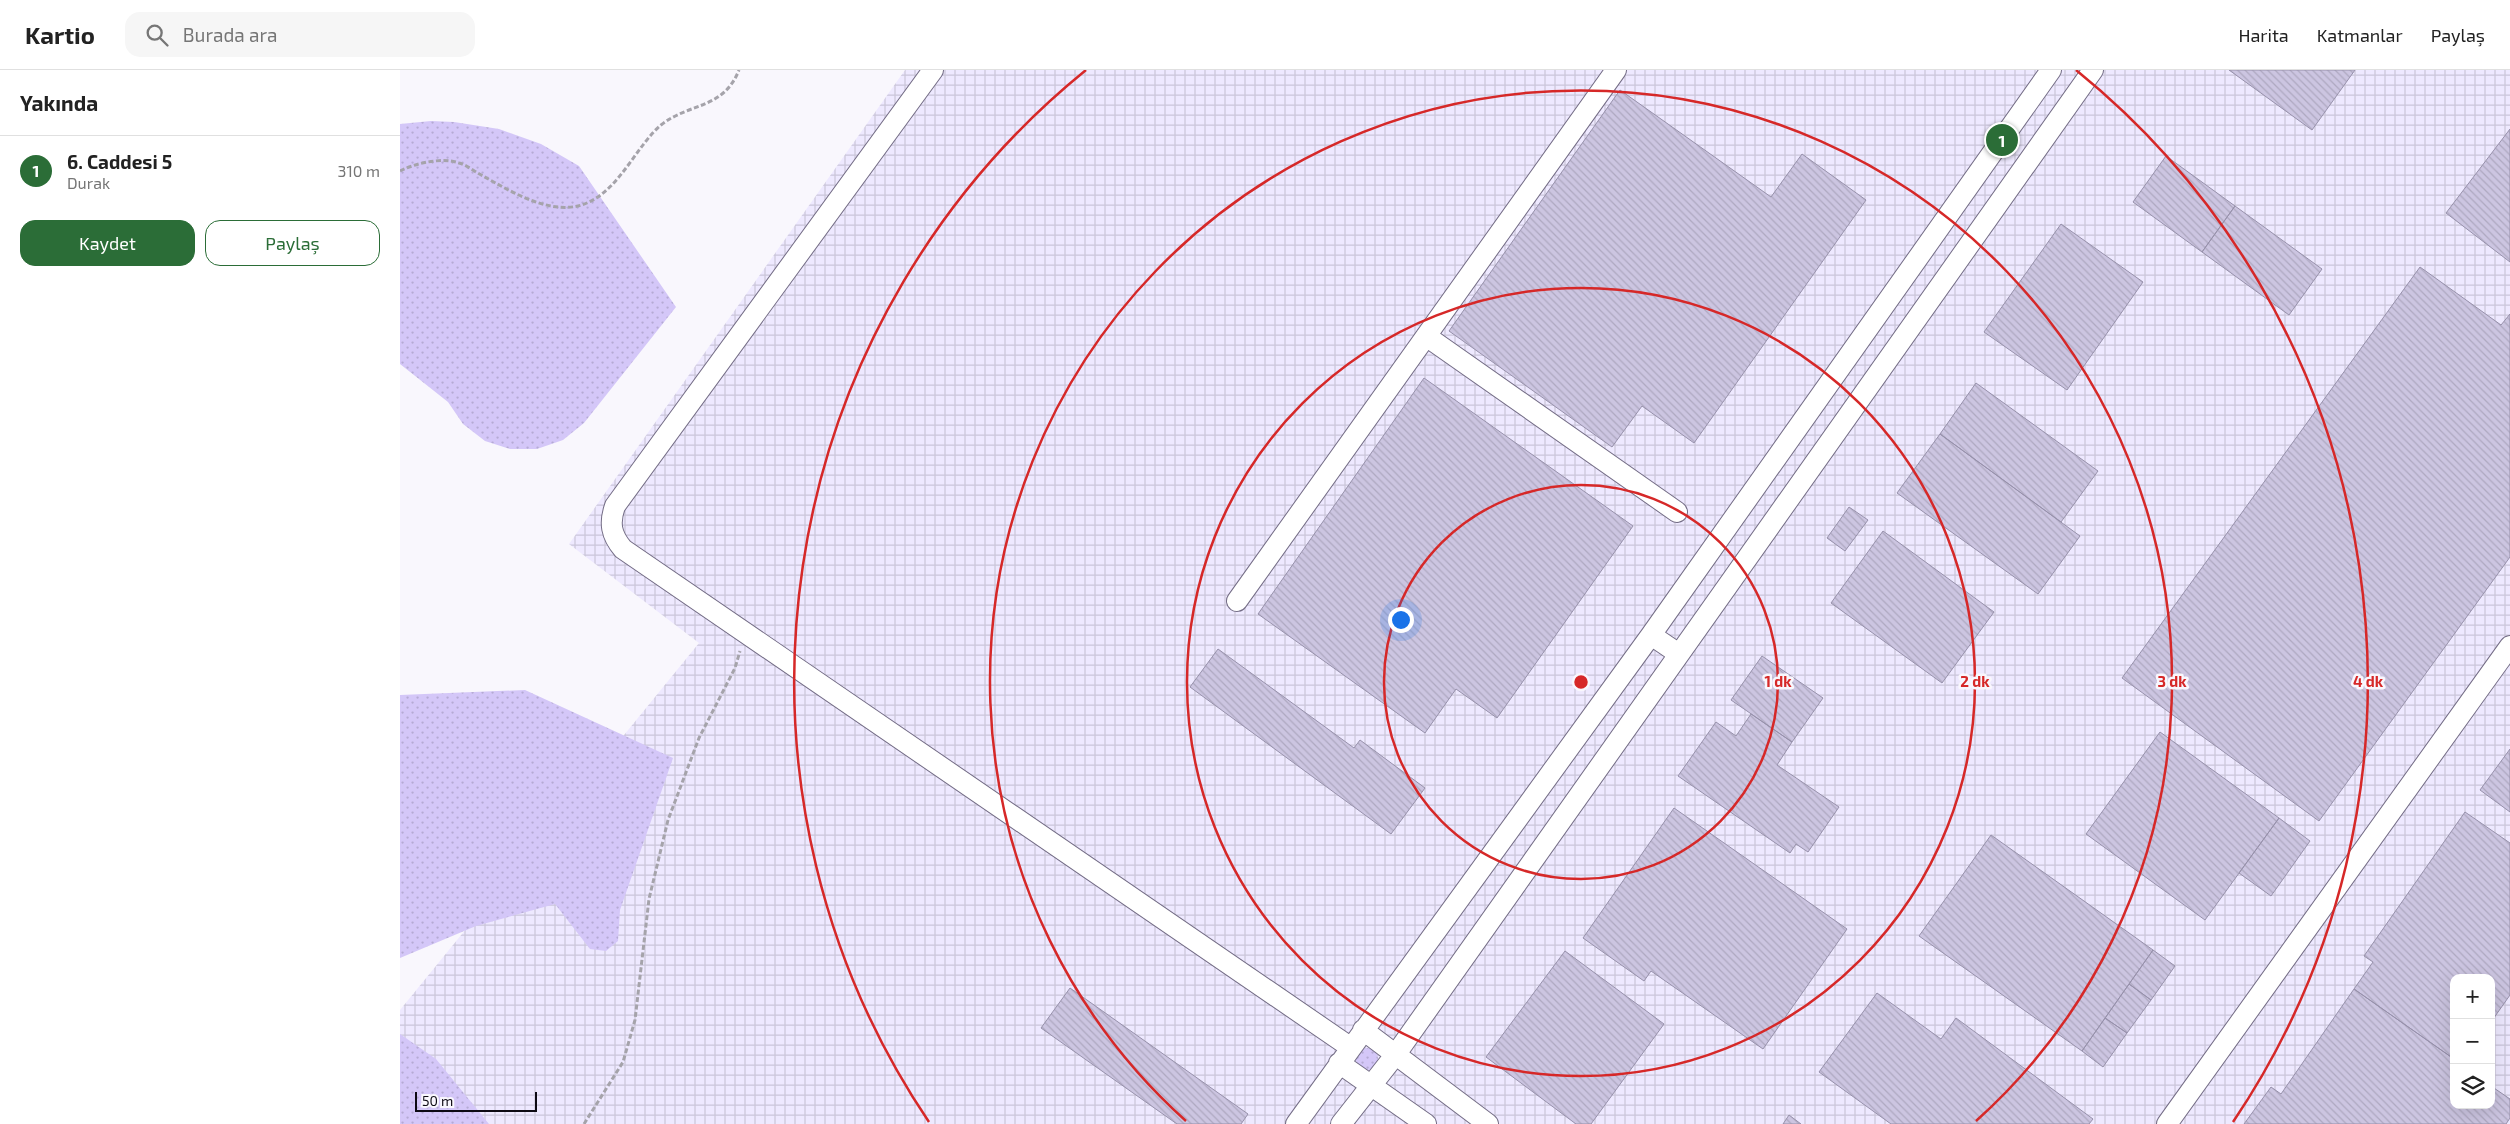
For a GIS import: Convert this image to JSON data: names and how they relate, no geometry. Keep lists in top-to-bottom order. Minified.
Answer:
{"scale_bar":"50 m","page":{"header":"Kartio","search":"Burada ara","nav":["Harita","Katmanlar","Paylaş"],"heading":"Yakında","pins":"1","list":[{"mark":"1","name":"6. Caddesi 5","note":"Durak","value":"310 m"}],"buttons":["Kaydet","Paylaş"],"map_buttons":["+","−"],"scale":"50 m"},"rings":["1 dk","2 dk","3 dk","4 dk"]}
